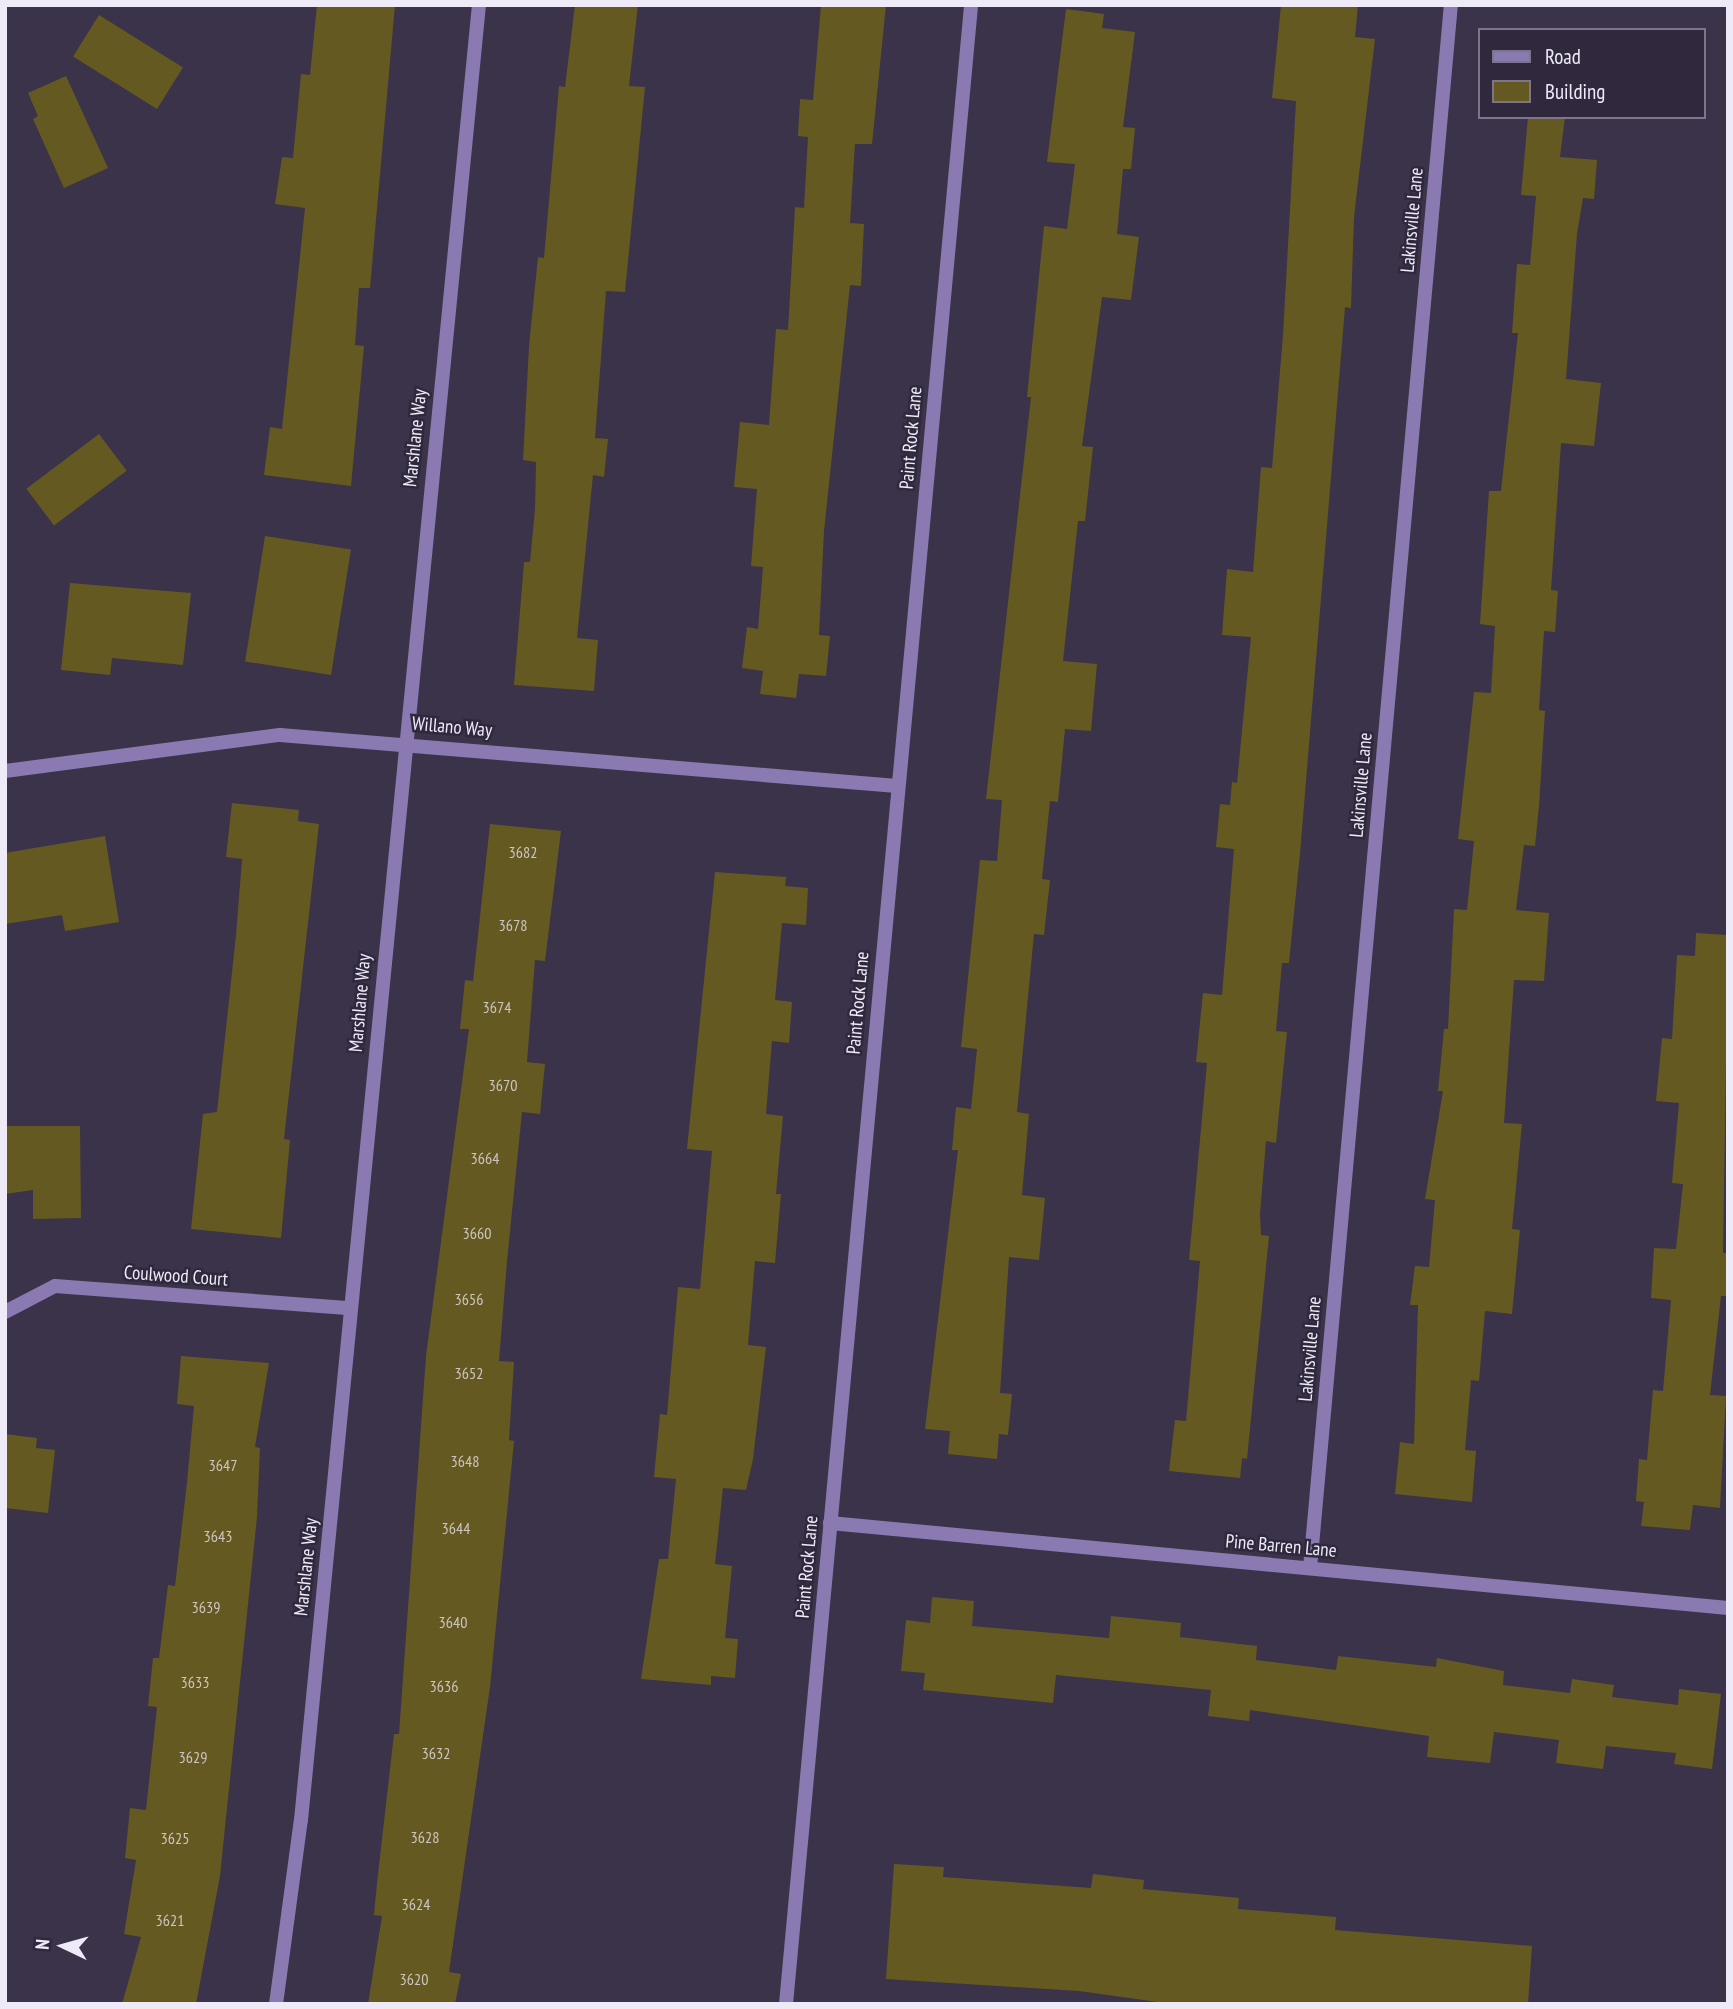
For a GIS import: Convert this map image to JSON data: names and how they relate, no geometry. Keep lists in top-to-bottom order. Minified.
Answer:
{"streets":{"street":["Lakinsville Lane","Marshlane Way","Paint Rock Lane","Willano Way","Coulwood Court","Pine Barren Lane"]},"crossings":[["Lakinsville Lane","Pine Barren Lane"],["Marshlane Way","Willano Way"],["Marshlane Way","Coulwood Court"],["Paint Rock Lane","Willano Way"],["Paint Rock Lane","Pine Barren Lane"]],"house_numbers":["3682","3678","3674","3670","3664","3660","3656","3652","3648","3647","3644","3643","3639","3640","3633","3636","3632","3629","3628","3625","3624","3621","3620"],"legend":["Road","Building"],"north":"left"}
